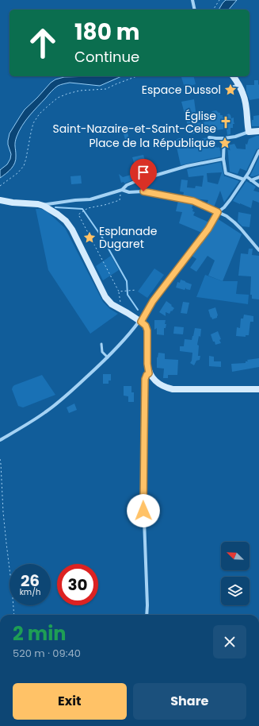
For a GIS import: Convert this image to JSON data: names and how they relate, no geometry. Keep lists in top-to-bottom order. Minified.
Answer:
{"places":{"place":["Espace Dussol","Place de la République","Esplanade Dugaret"],"church":["Église Saint-Nazaire-et-Saint-Celse"]},"north":"top left","page":{"turn":["180 m","Continue"],"speed":"26 km/h","limit":"30","heading":["2 min","520 m · 09:40"],"buttons":["Exit","Share"]}}
